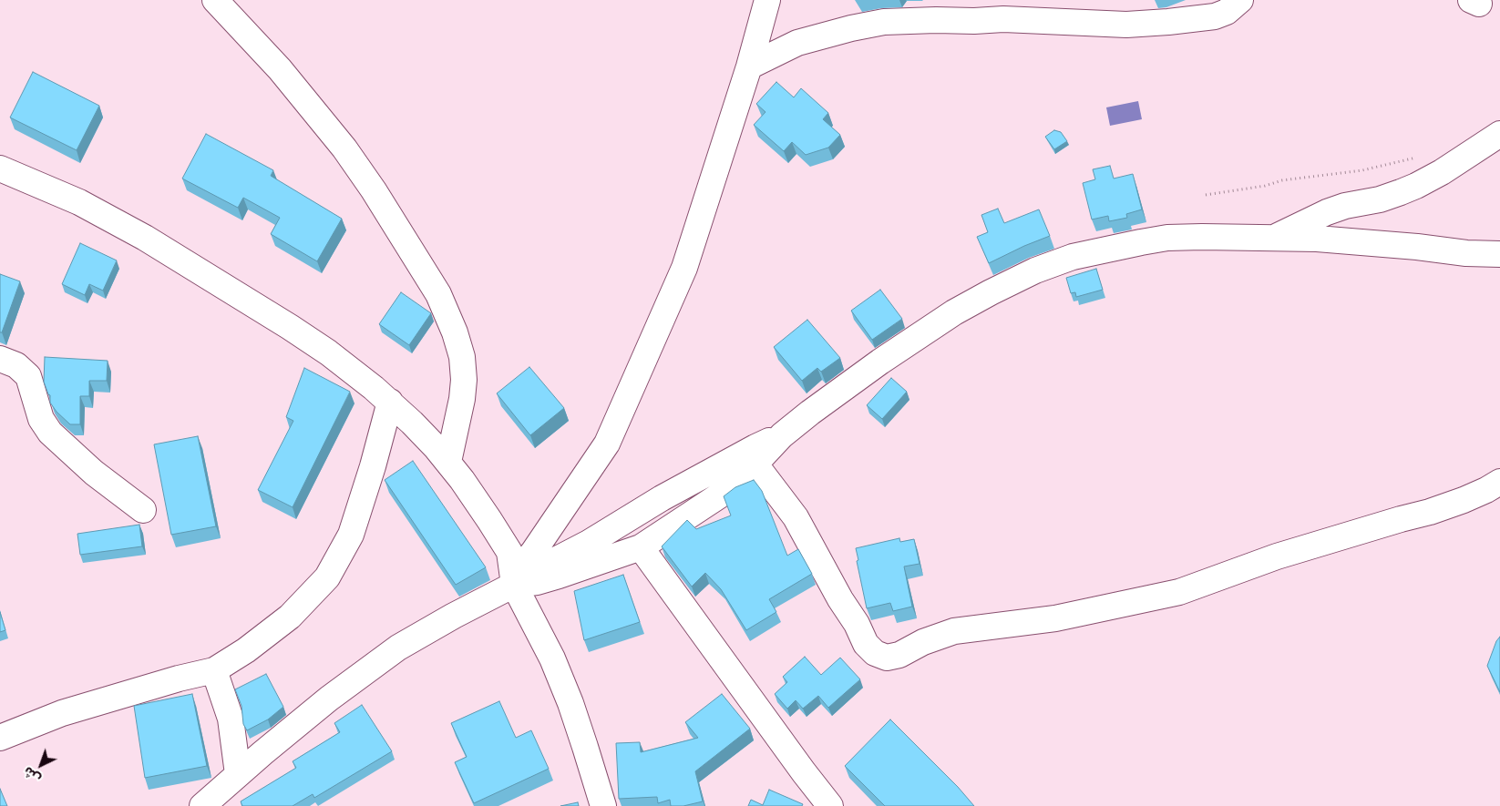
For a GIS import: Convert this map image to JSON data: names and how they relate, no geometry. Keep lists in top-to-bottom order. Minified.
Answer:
{"north":"bottom left"}
